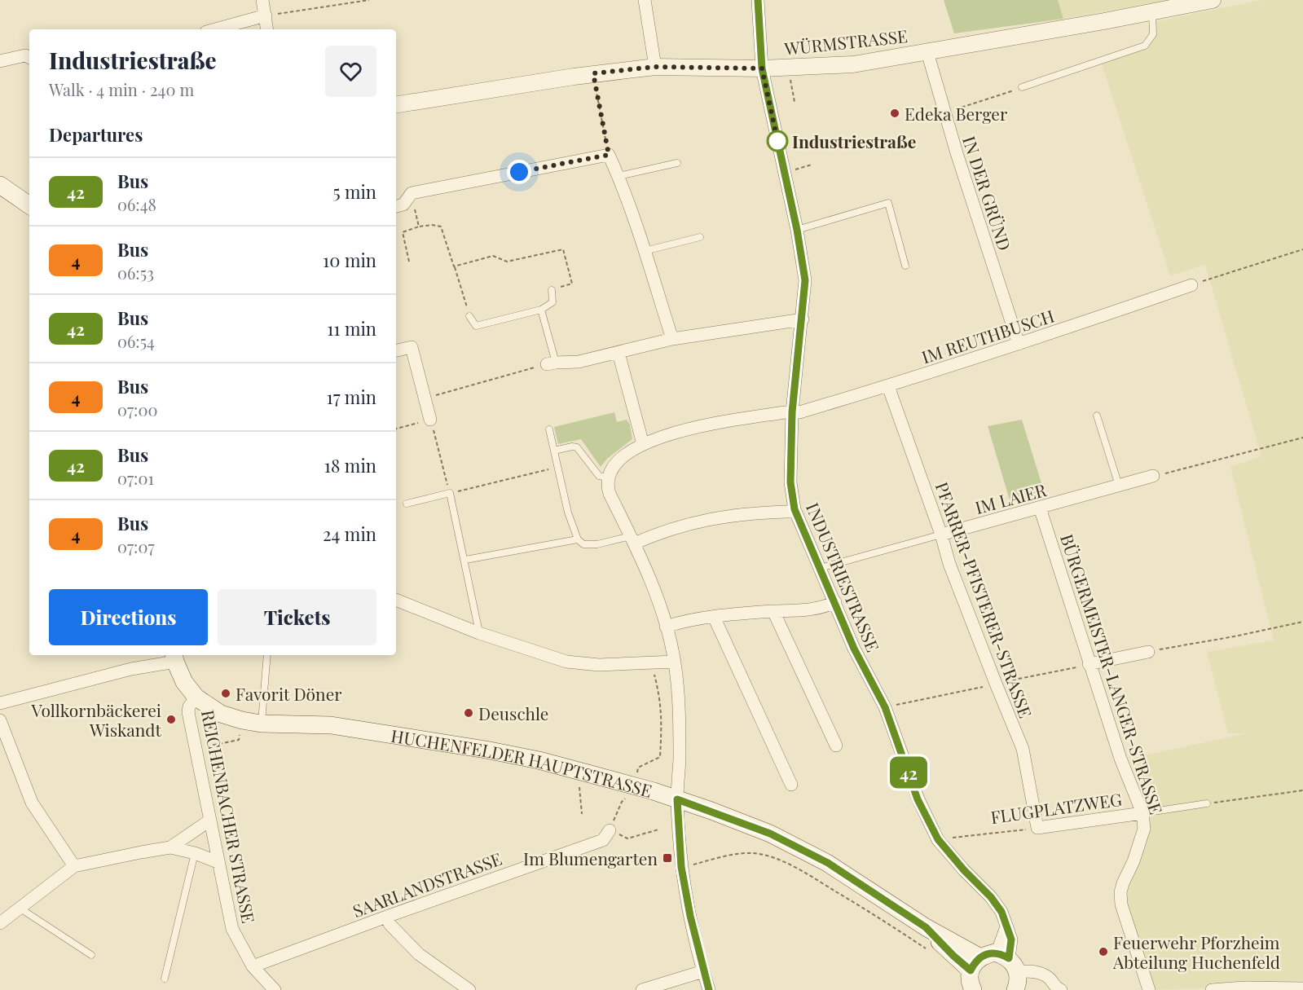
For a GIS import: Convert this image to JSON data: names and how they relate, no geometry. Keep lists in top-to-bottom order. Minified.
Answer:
{"streets":{"main road":["HUCHENFELDER HAUPTSTRASSE"],"street":["WÜRMSTRASSE","IN DER GRÜND","IM REUTHBUSCH","IM LAIER","INDUSTRIESTRASSE","PFARRER-PFISTERER-STRASSE","BÜRGERMEISTER-LANGER-STRASSE","FLUGPLATZWEG","REICHENBACHER STRASSE","SAARLANDSTRASSE"]},"crossings":[["WÜRMSTRASSE","IN DER GRÜND"],["WÜRMSTRASSE","INDUSTRIESTRASSE"],["IN DER GRÜND","IM REUTHBUSCH"],["IM REUTHBUSCH","INDUSTRIESTRASSE"],["IM REUTHBUSCH","PFARRER-PFISTERER-STRASSE"],["IM LAIER","INDUSTRIESTRASSE"],["IM LAIER","PFARRER-PFISTERER-STRASSE"],["IM LAIER","BÜRGERMEISTER-LANGER-STRASSE"],["INDUSTRIESTRASSE","HUCHENFELDER HAUPTSTRASSE"],["INDUSTRIESTRASSE","FLUGPLATZWEG"],["PFARRER-PFISTERER-STRASSE","FLUGPLATZWEG"],["BÜRGERMEISTER-LANGER-STRASSE","FLUGPLATZWEG"],["HUCHENFELDER HAUPTSTRASSE","REICHENBACHER STRASSE"],["REICHENBACHER STRASSE","SAARLANDSTRASSE"]],"places":{"other":["Edeka Berger","Industriestraße","Favorit Döner","Deuschle","Vollkornbäckerei Wiskandt","Feuerwehr Pforzheim Abteilung Huchenfeld"],"transit":["Im Blumengarten"]},"lines":["bus line 42"],"page":{"on_map":"42","heading":[["Industriestraße","Walk · 4 min · 240 m"],"Departures"],"list":[{"mark":"42","name":"Bus","note":"06:48","value":"5 min"},{"mark":"4","name":"Bus","note":"06:53","value":"10 min"},{"mark":"42","name":"Bus","note":"06:54","value":"11 min"},{"mark":"4","name":"Bus","note":"07:00","value":"17 min"},{"mark":"42","name":"Bus","note":"07:01","value":"18 min"},{"mark":"4","name":"Bus","note":"07:07","value":"24 min"}],"buttons":["Directions","Tickets"]}}
